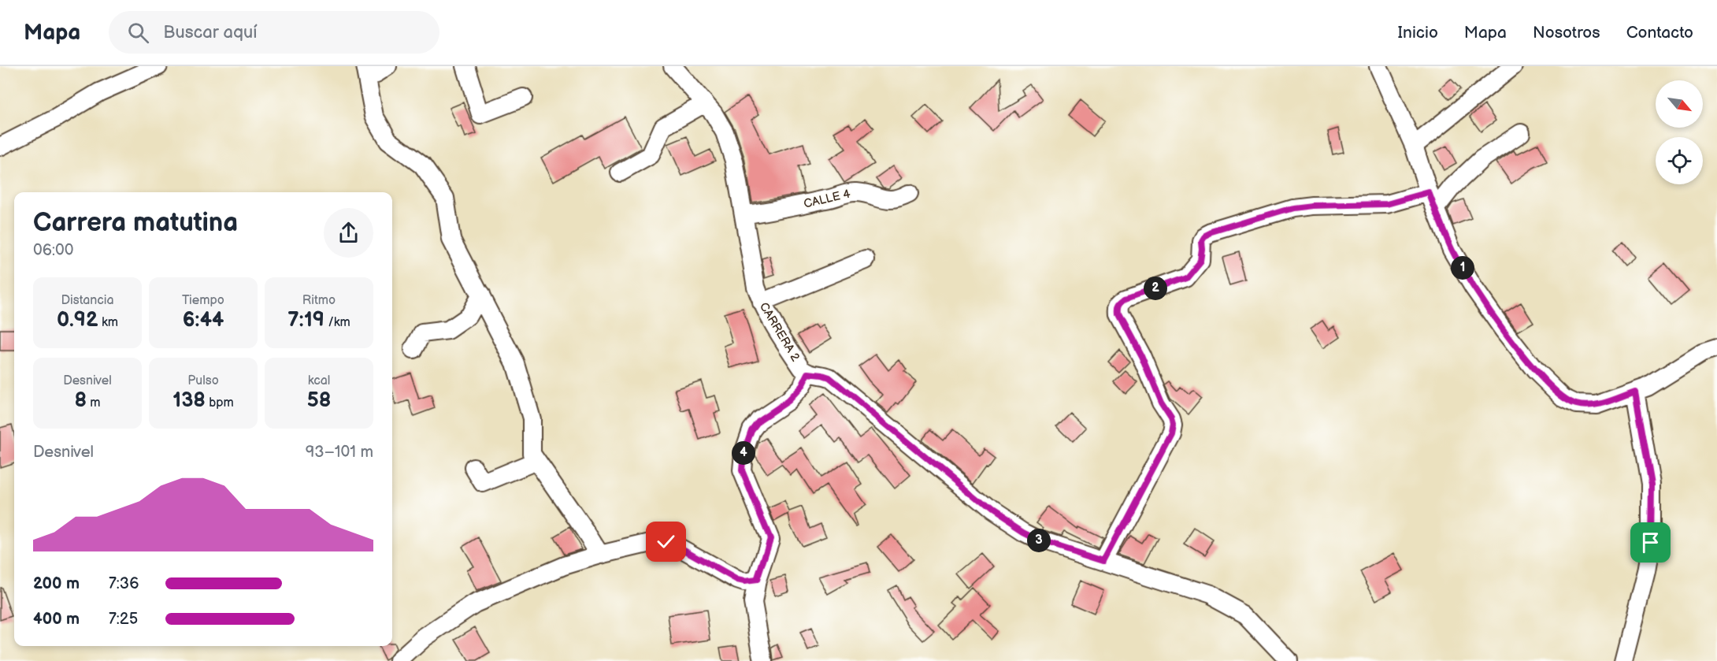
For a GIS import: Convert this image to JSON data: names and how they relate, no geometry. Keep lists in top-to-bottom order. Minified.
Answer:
{"streets":{"street":["CALLE 4","CARRERA 2"]},"crossings":[["CALLE 4","CARRERA 2"]],"north":"bottom right","page":{"header":"Mapa","search":"Buscar aquí","nav":["Inicio","Mapa","Nosotros","Contacto"],"heading":["Carrera matutina","06:00"],"pins":["1","2","4","3"],"stats":[["Distancia","0.92 km"],["Tiempo","6:44"],["Ritmo","7:19 /km"],["Desnivel","8 m"],["Pulso","138 bpm"],["kcal","58"]],"chart":["Desnivel","93–101 m"],"list":[{"name":"200 m","note":"7:36"},{"name":"400 m","note":"7:25"}]}}
